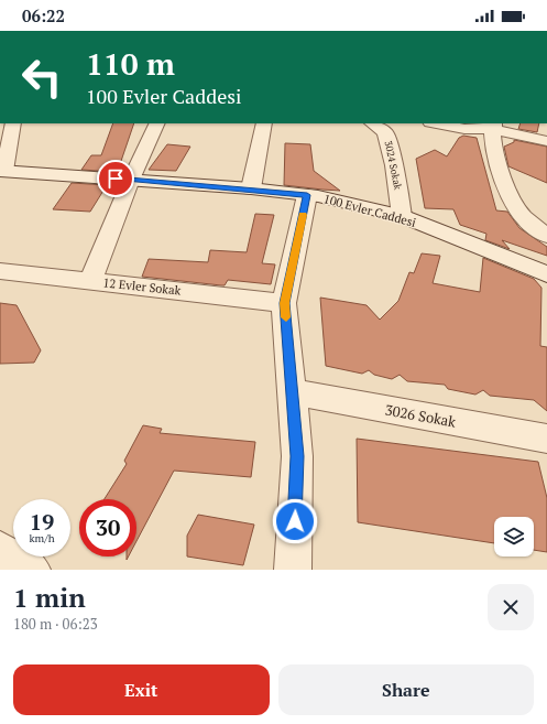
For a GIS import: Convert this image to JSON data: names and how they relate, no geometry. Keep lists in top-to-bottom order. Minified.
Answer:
{"streets":{"street":["3024 Sokak","100 Evler Caddesi","12 Evler Sokak","3026 Sokak"]},"crossings":[["3024 Sokak","100 Evler Caddesi"]],"page":{"status":"06:22","turn":["110 m","100 Evler Caddesi"],"speed":"19 km/h","limit":"30","heading":["1 min","180 m · 06:23"],"buttons":["Exit","Share"]}}
